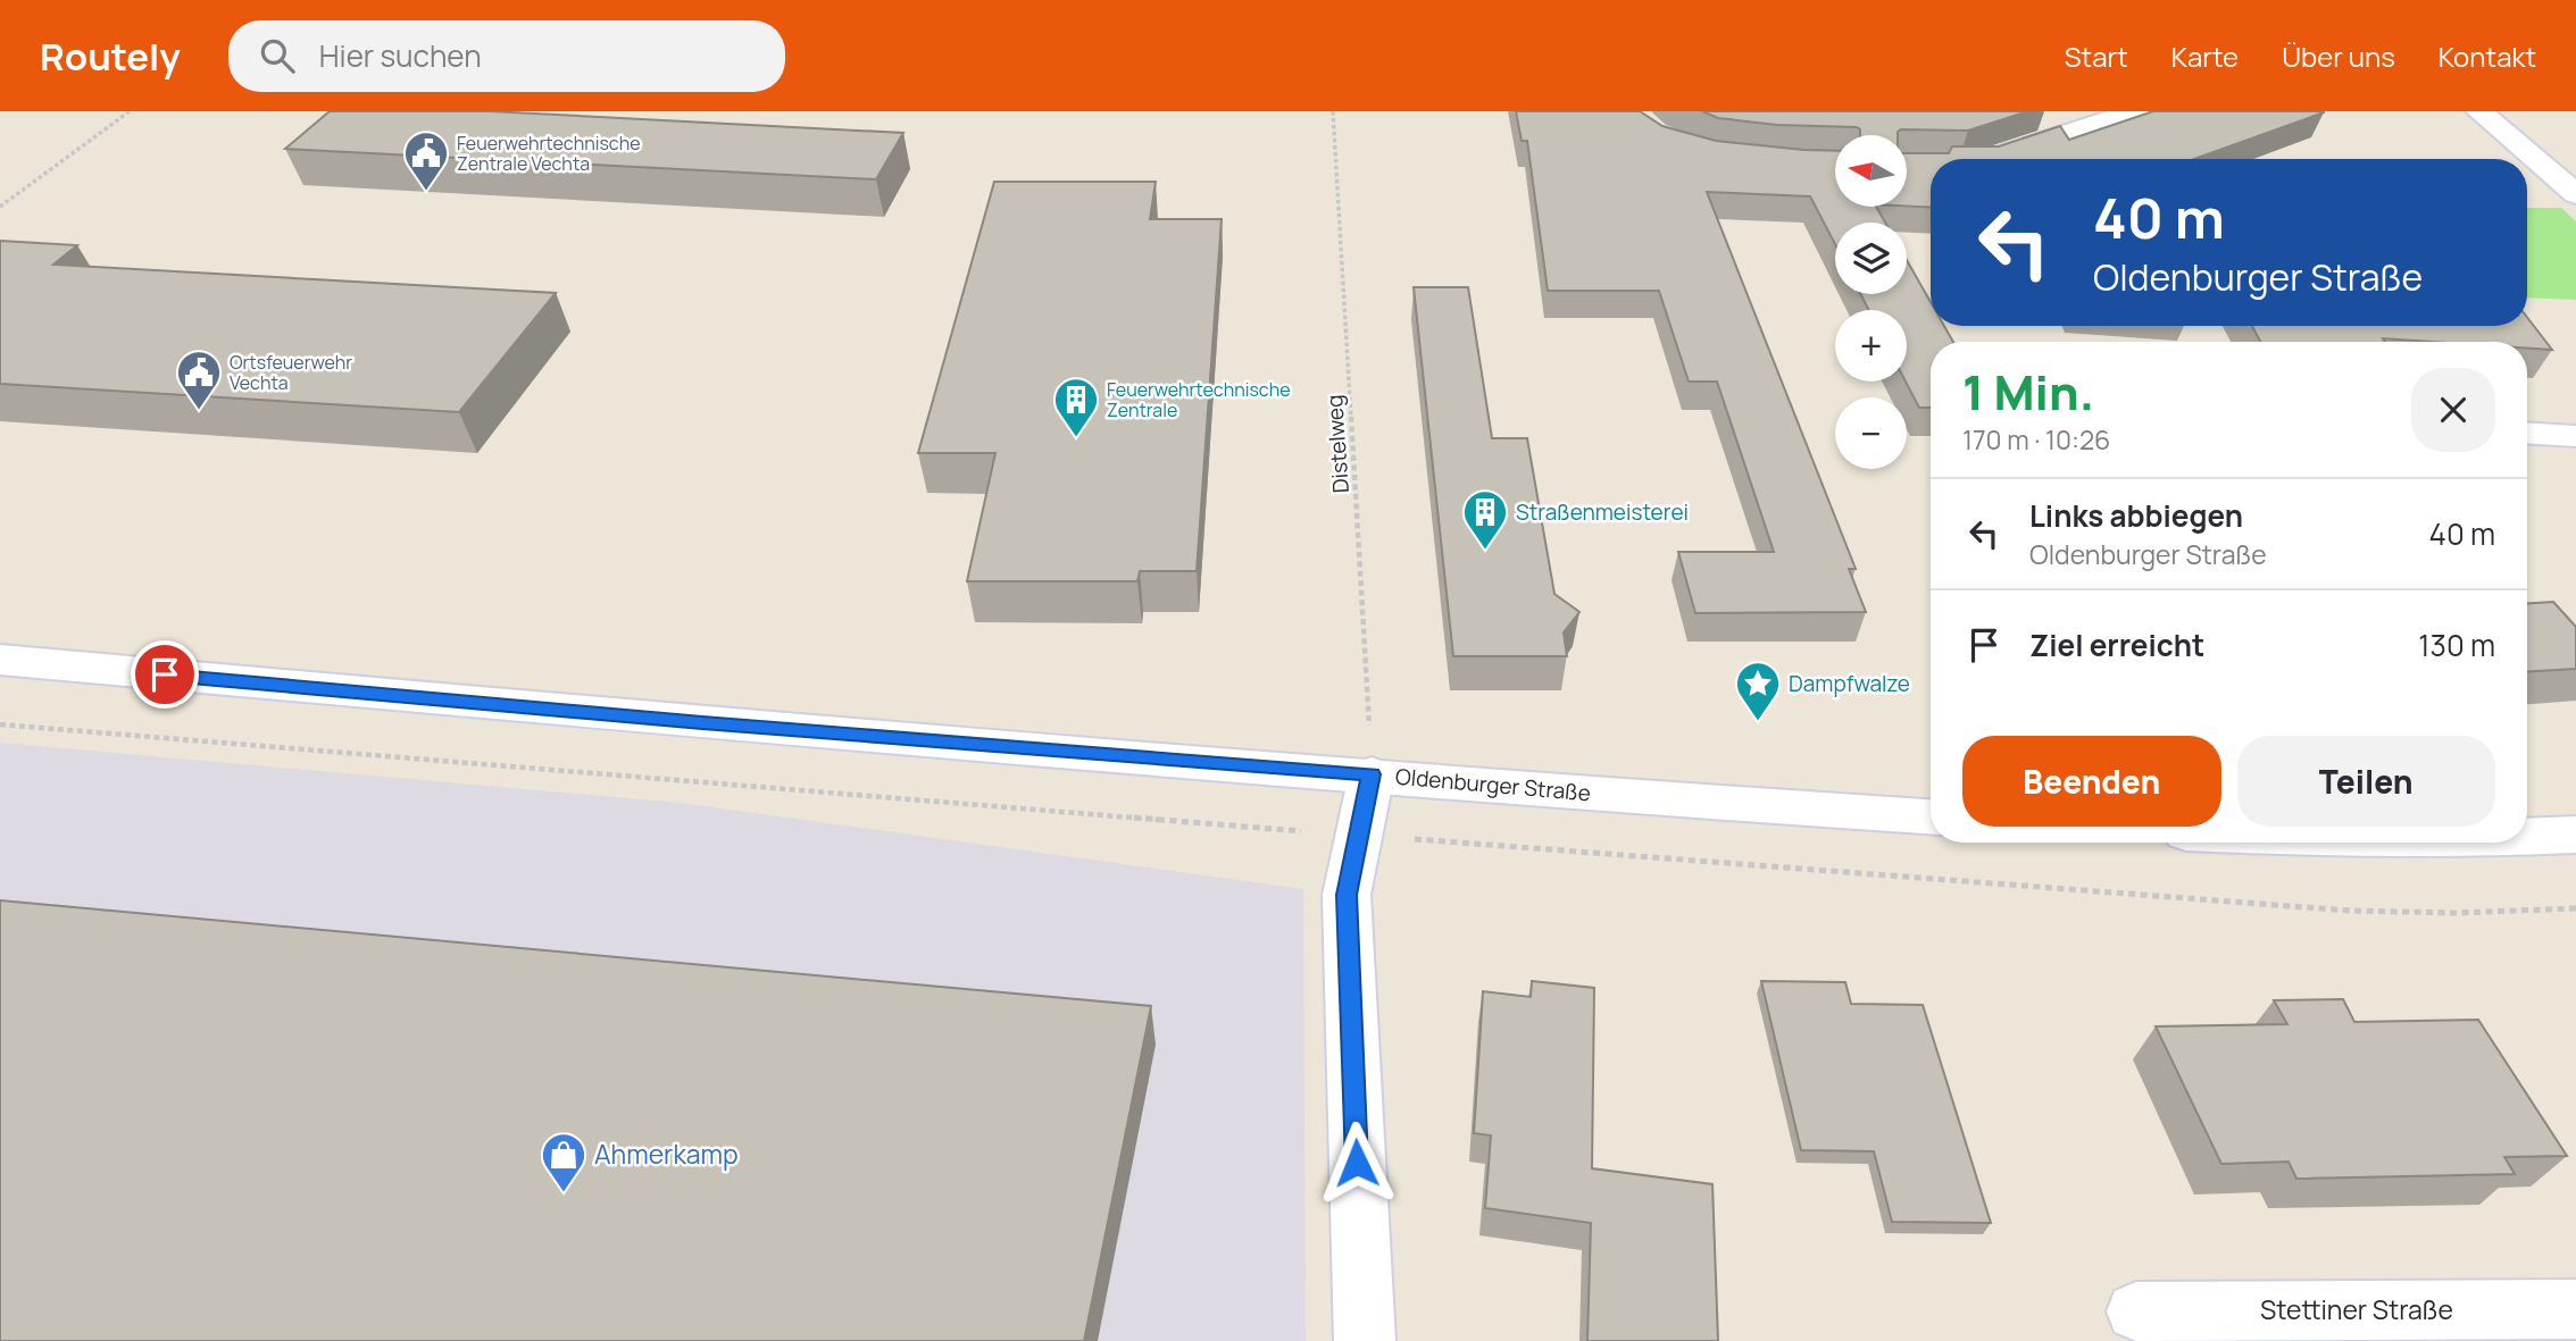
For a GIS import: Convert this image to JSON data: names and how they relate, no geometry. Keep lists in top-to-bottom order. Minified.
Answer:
{"streets":{"main road":["Oldenburger Straße","Stettiner Straße"],"path":["Distelweg"]},"crossings":[["Distelweg","Oldenburger Straße"]],"places":{"public building":["Feuerwehrtechnische Zentrale Vechta","Ortsfeuerwehr Vechta"],"building":["Feuerwehrtechnische Zentrale","Straßenmeisterei"],"place":["Dampfwalze"],"shop":["Ahmerkamp"]},"north":"left","page":{"header":"Routely","search":"Hier suchen","nav":["Start","Karte","Über uns","Kontakt"],"map_buttons":["+","−"],"turn":["40 m","Oldenburger Straße"],"heading":["1 Min.","170 m · 10:26"],"list":[{"name":"Links abbiegen","note":"Oldenburger Straße","value":"40 m"},{"name":"Ziel erreicht","value":"130 m"}],"buttons":["Beenden","Teilen"]}}
